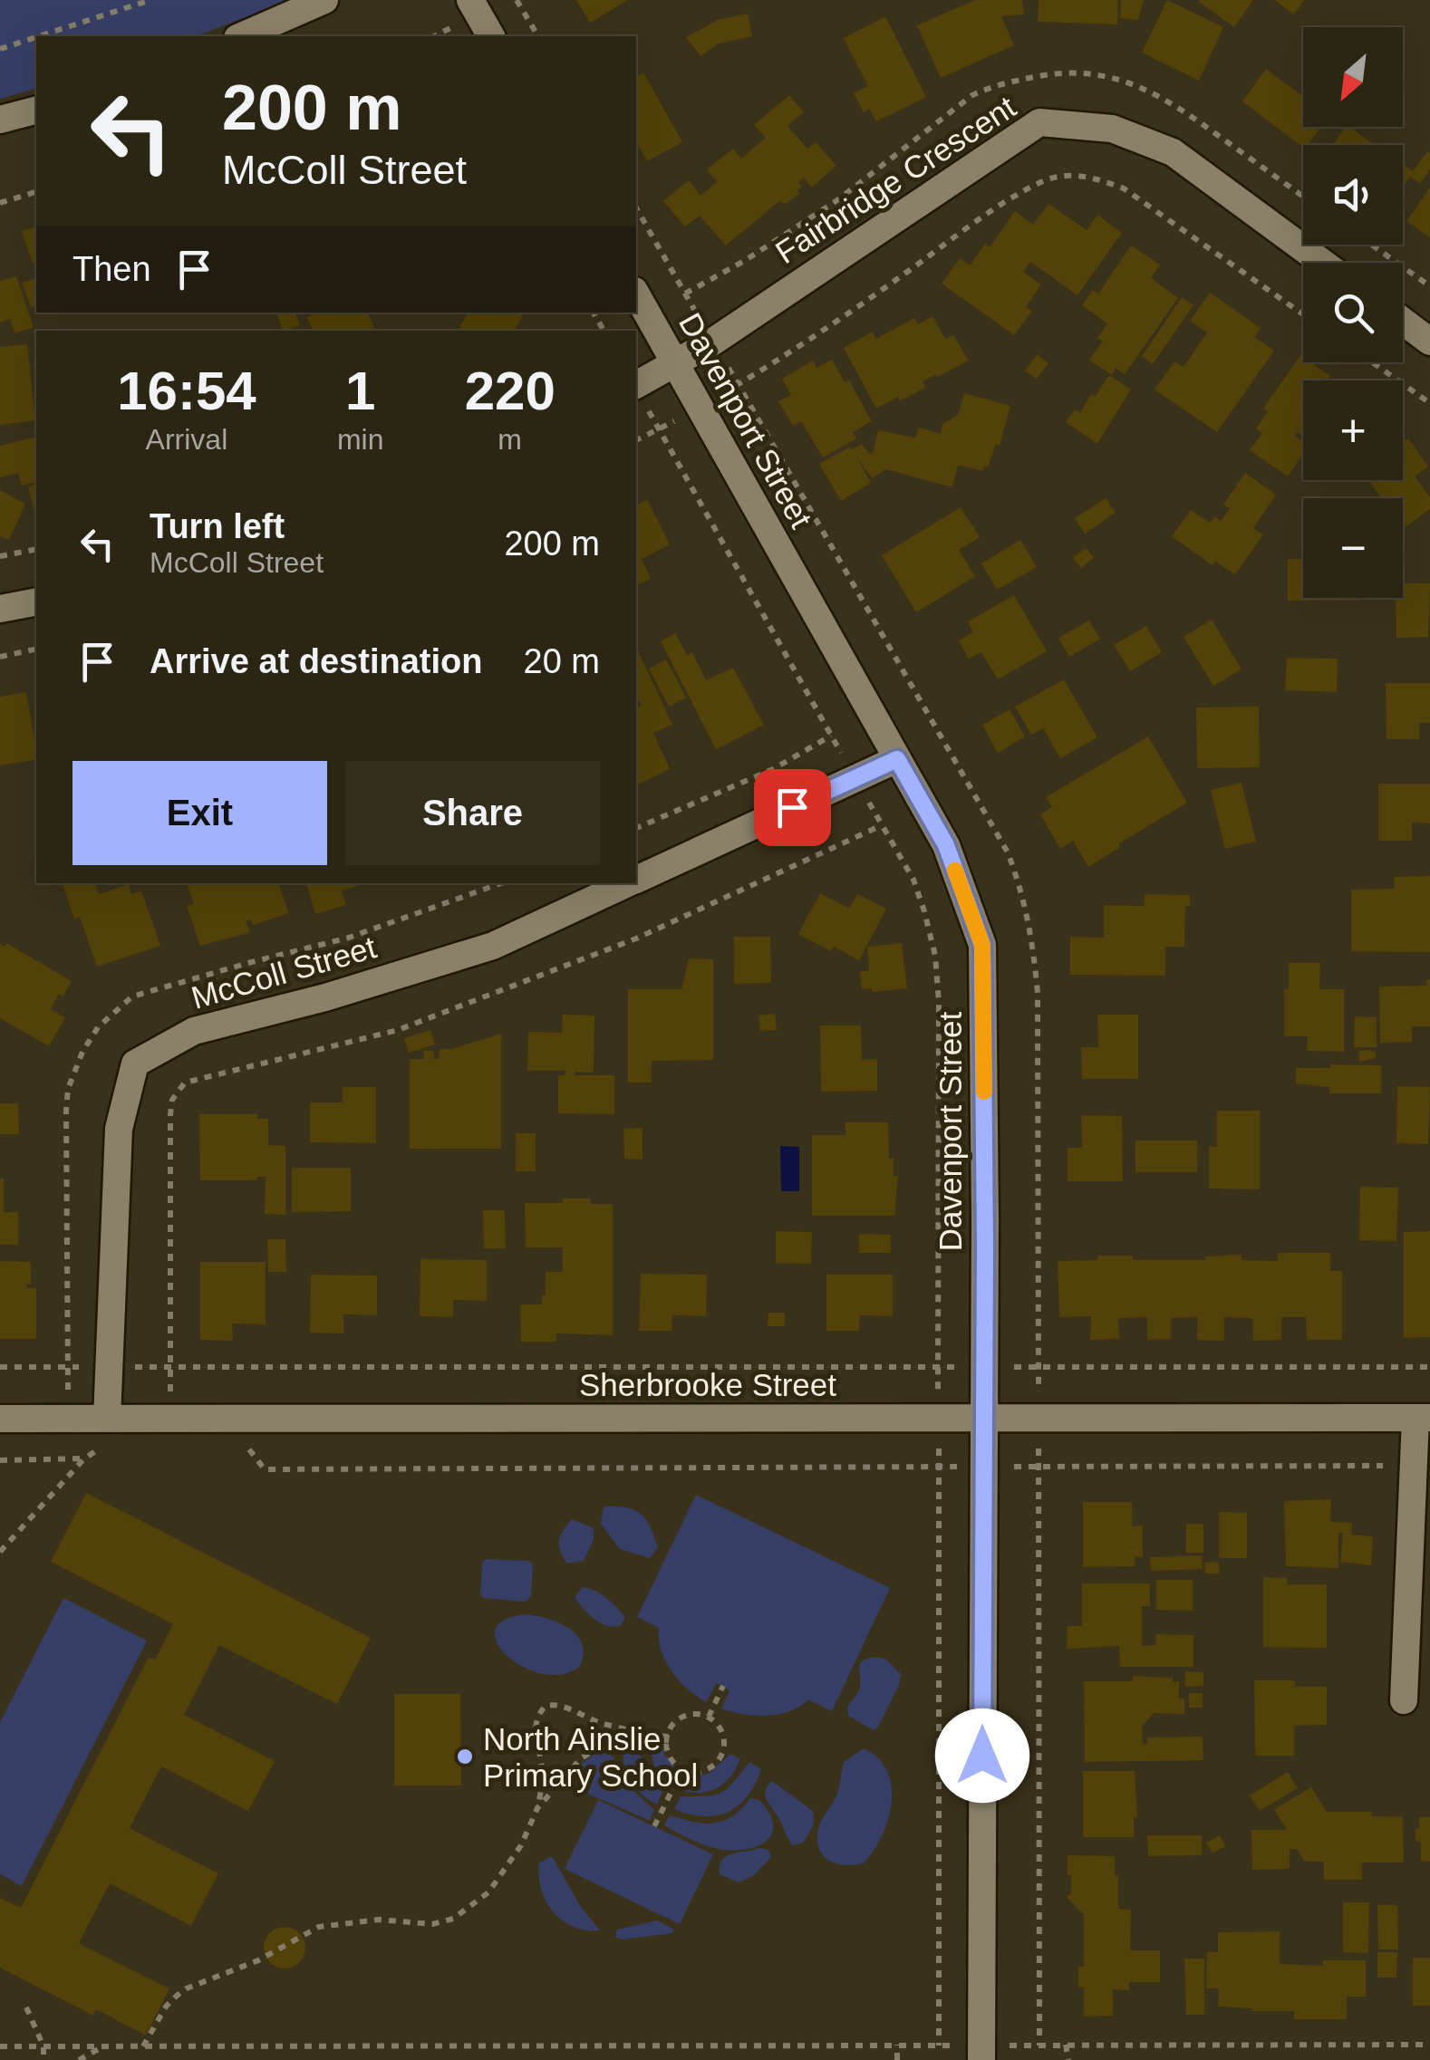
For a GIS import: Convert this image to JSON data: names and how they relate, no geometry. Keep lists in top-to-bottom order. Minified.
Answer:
{"streets":{"street":["Fairbridge Crescent","Davenport Street","McColl Street","Sherbrooke Street"]},"crossings":[["Fairbridge Crescent","Davenport Street"],["Davenport Street","McColl Street"],["Davenport Street","Sherbrooke Street"],["McColl Street","Sherbrooke Street"]],"places":["North Ainslie Primary School"],"north":"bottom left","page":{"map_buttons":["+","−"],"turn":["200 m","McColl Street"],"then":"Then","eta":["16:54","Arrival","1","min","220","m"],"list":[{"name":"Turn left","note":"McColl Street","value":"200 m"},{"name":"Arrive at destination","value":"20 m"}],"buttons":["Exit","Share"]}}
